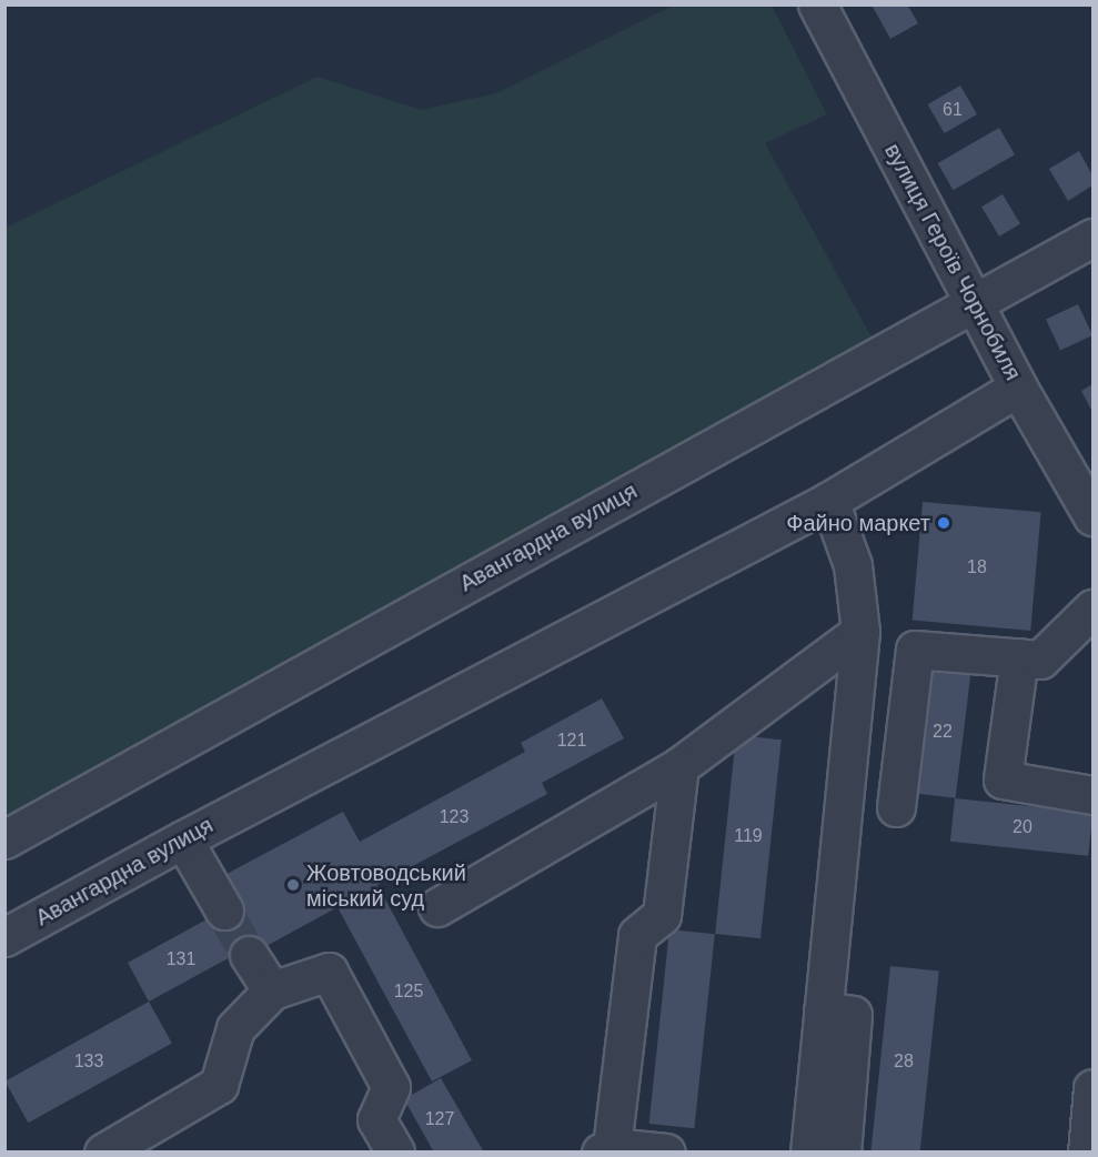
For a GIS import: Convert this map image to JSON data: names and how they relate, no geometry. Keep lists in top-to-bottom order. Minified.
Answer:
{"streets":{"street":["вулиця Героїв Чорнобиля","Авангардна вулиця"]},"crossings":[["вулиця Героїв Чорнобиля","Авангардна вулиця"]],"places":["Файно маркет","Жовтоводський міський суд"],"house_numbers":["61","18","22","121","123","20","119","131","125","133","28","127"]}
